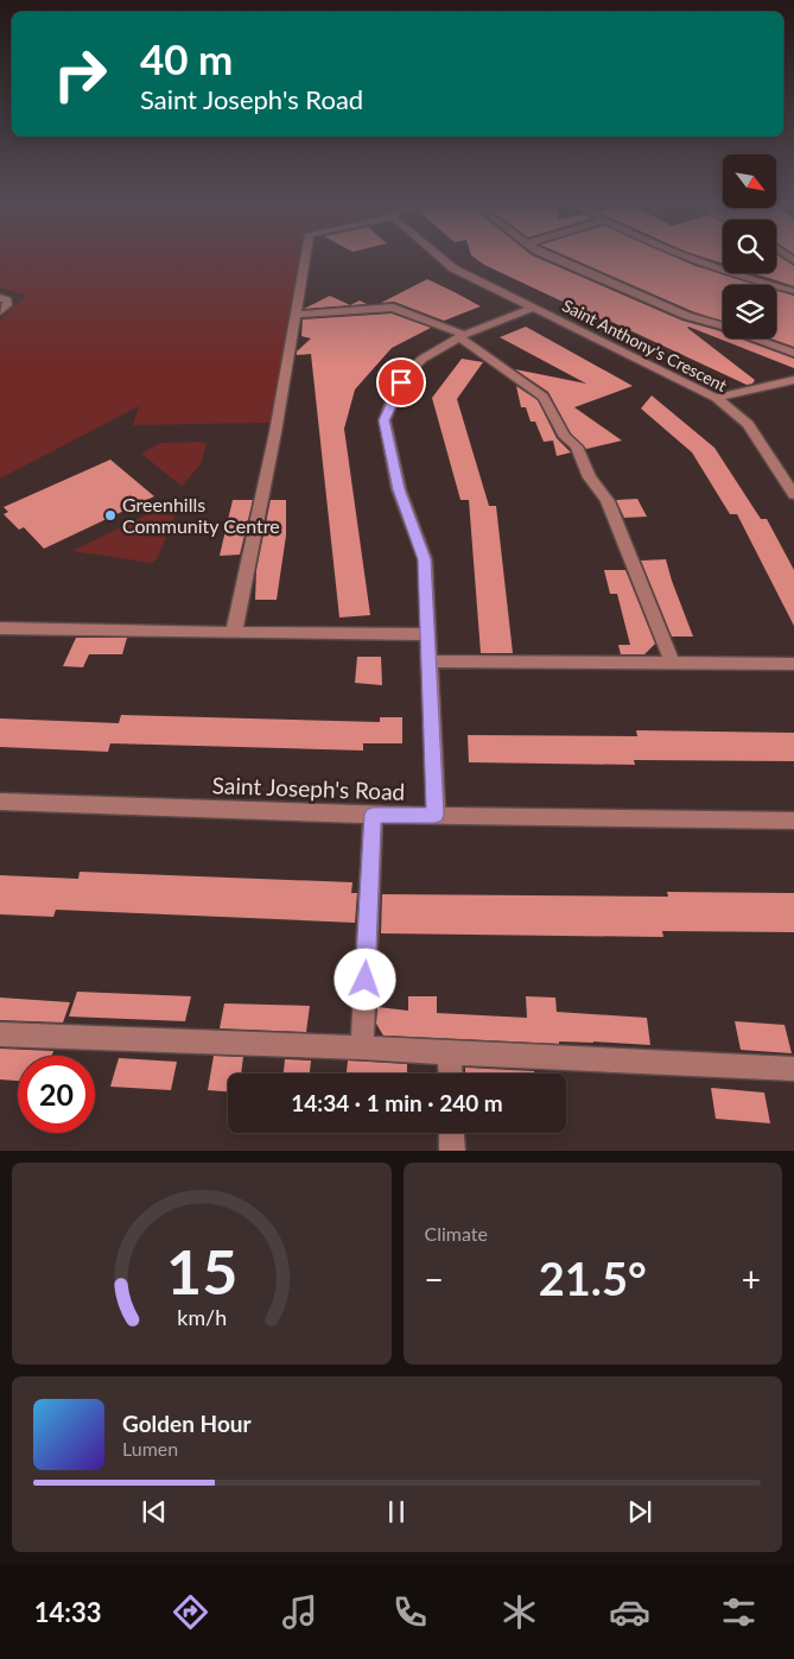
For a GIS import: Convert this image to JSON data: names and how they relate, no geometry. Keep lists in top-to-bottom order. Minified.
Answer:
{"streets":{"street":["Saint Anthony's Crescent","Saint Joseph's Road"]},"places":["Greenhills Community Centre"],"north":"bottom right","page":{"turn":["40 m","Saint Joseph's Road"],"limit":"20","trip":"14:34 · 1 min · 240 m","tile":"Climate","heat":["−","21.5°","+"],"song":["Golden Hour","Lumen"],"tabs":"14:33","gauge":["15","km/h"]}}
